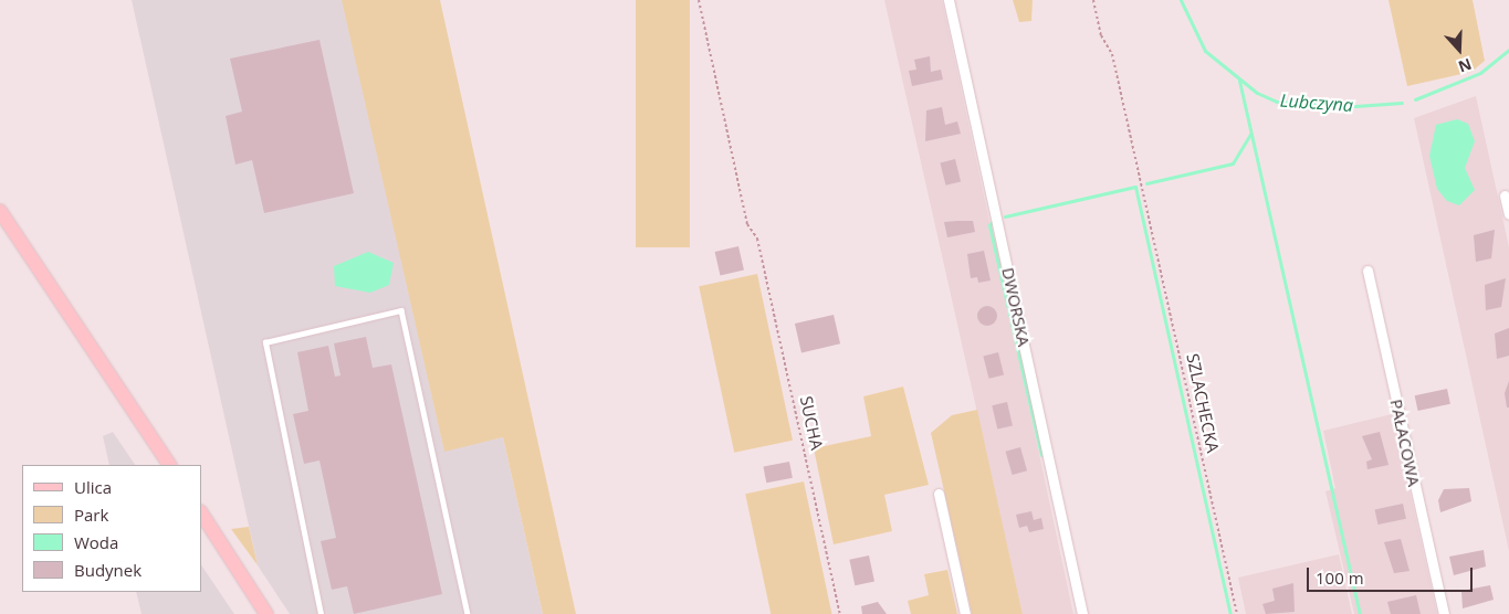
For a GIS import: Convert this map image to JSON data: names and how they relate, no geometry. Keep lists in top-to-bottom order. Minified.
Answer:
{"streets":{"street":["DWORSKA","PAŁACOWA"],"path":["SZLACHECKA","SUCHA"]},"water":["Lubczyna"],"legend":["Ulica","Park","Woda","Budynek"],"scale_bar":"100 m","north":"bottom"}
